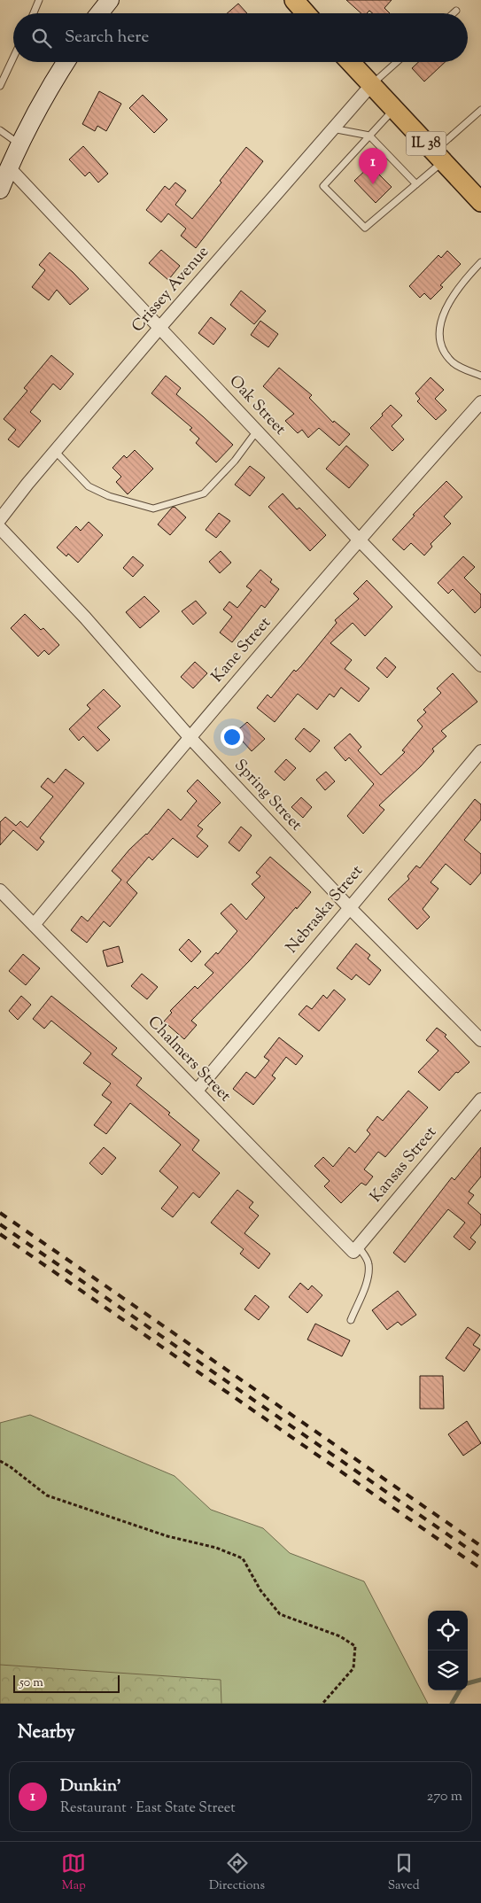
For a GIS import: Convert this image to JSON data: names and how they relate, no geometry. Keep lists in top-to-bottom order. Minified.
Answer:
{"streets":{"main road":["IL 38"],"street":["Crissey Avenue","Oak Street","Kane Street","Spring Street","Nebraska Street","Chalmers Street","Kansas Street"]},"crossings":[["IL 38","Crissey Avenue"],["Crissey Avenue","Oak Street"],["Oak Street","Kane Street"],["Kane Street","Spring Street"],["Kane Street","Chalmers Street"],["Spring Street","Nebraska Street"],["Nebraska Street","Chalmers Street"],["Chalmers Street","Kansas Street"]],"scale_bar":"50 m","page":{"search":"Search here","pins":"1","scale":"50 m","heading":"Nearby","list":[{"mark":"1","name":"Dunkin'","note":"Restaurant · East State Street","value":"270 m"}],"nav":["Map","Directions","Saved"]}}
